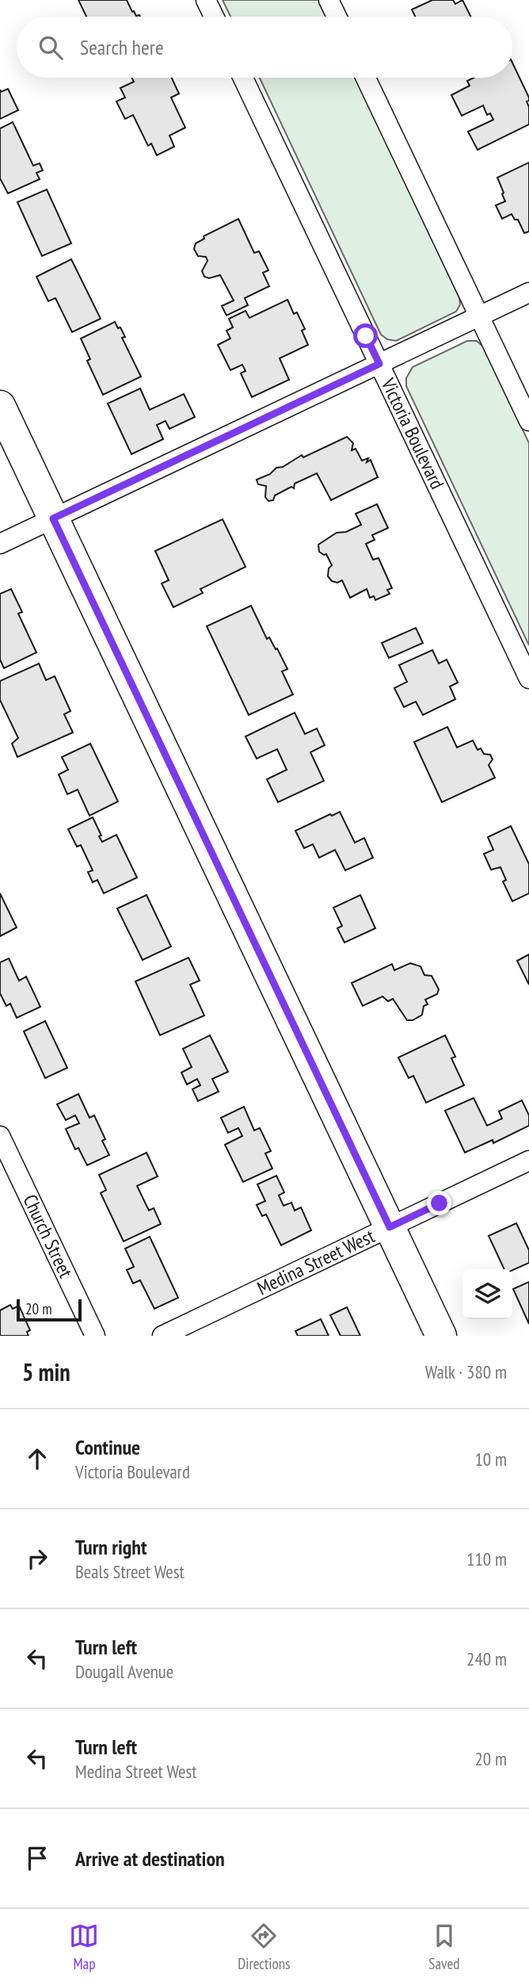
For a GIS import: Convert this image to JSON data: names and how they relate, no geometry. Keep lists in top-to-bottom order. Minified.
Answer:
{"streets":{"street":["Victoria Boulevard","Church Street","Medina Street West"]},"scale_bar":"20 m","page":{"search":"Search here","scale":"20 m","heading":["5 min","Walk · 380 m"],"list":[["Continue","Victoria Boulevard","10 m"],["Turn right","Beals Street West","110 m"],["Turn left","Dougall Avenue","240 m"],["Turn left","Medina Street West","20 m"],"Arrive at destination"],"nav":["Map","Directions","Saved"]}}
